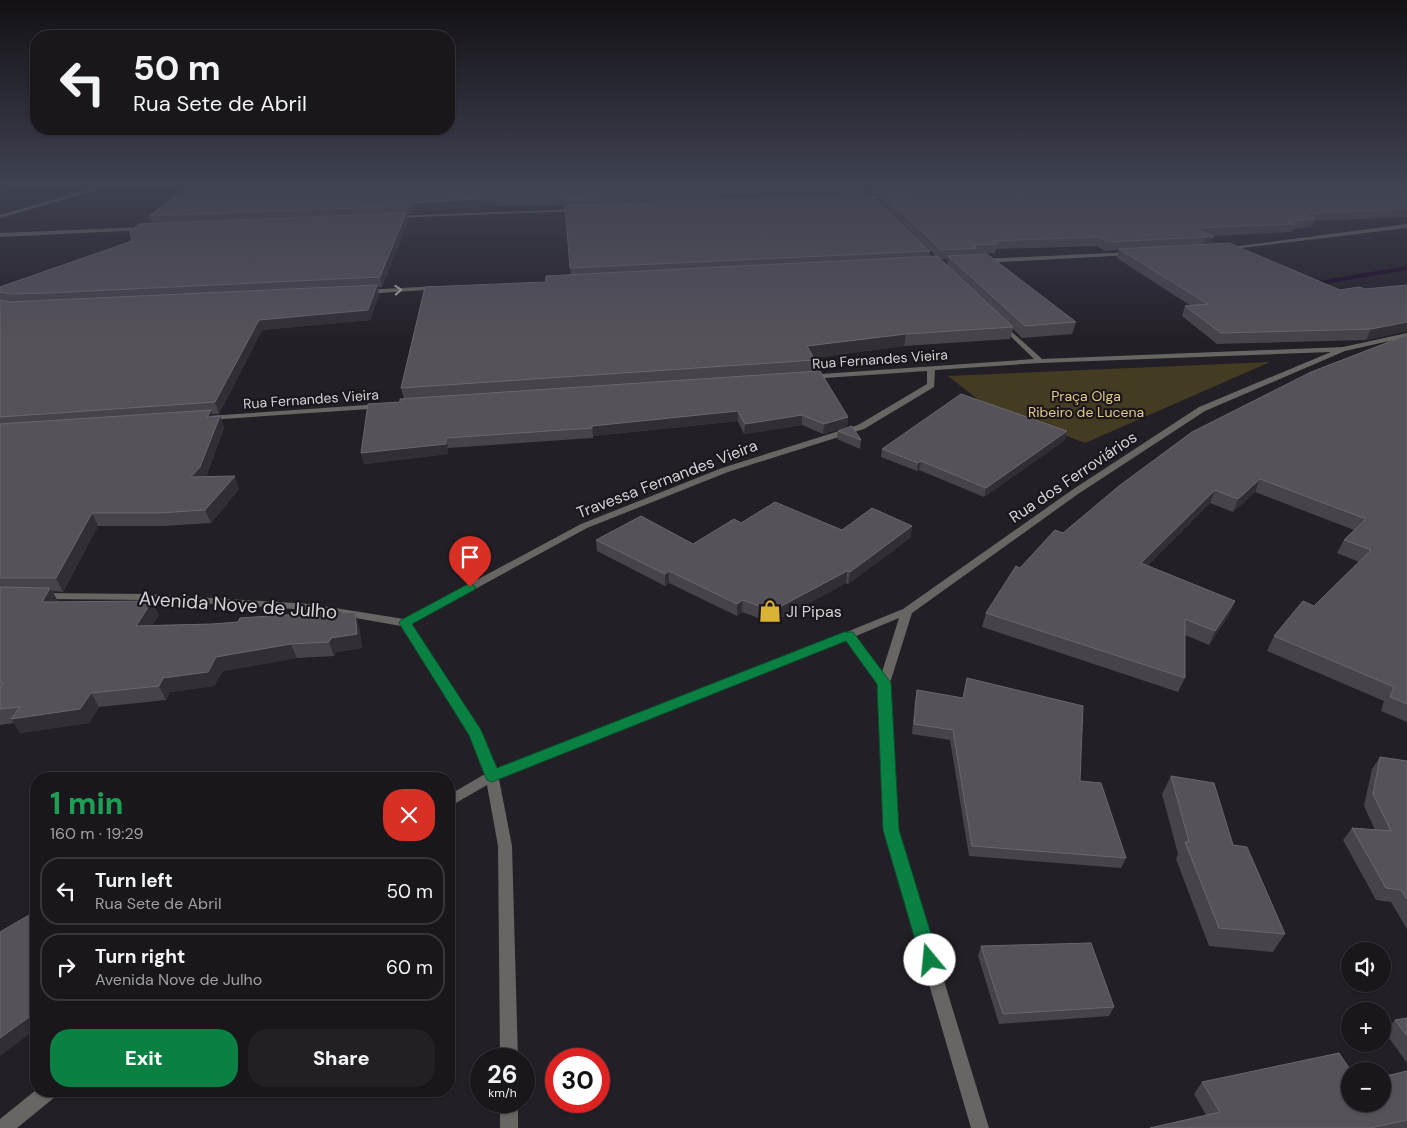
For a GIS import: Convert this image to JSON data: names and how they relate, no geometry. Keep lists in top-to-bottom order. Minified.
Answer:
{"streets":{"street":["Rua Fernandes Vieira","Rua dos Ferroviários","Travessa Fernandes Vieira","Avenida Nove de Julho"]},"crossings":[["Rua Fernandes Vieira","Rua dos Ferroviários"],["Rua Fernandes Vieira","Travessa Fernandes Vieira"],["Travessa Fernandes Vieira","Avenida Nove de Julho"]],"parks":["Praça Olga Ribeiro de Lucena"],"places":{"shop":["Jl Pipas"]},"page":{"turn":["50 m","Rua Sete de Abril"],"heading":["1 min","160 m · 19:29"],"list":[{"name":"Turn left","note":"Rua Sete de Abril","value":"50 m"},{"name":"Turn right","note":"Avenida Nove de Julho","value":"60 m"}],"map_buttons":["+","−"],"buttons":["Exit","Share"],"speed":"26 km/h","limit":"30"}}
